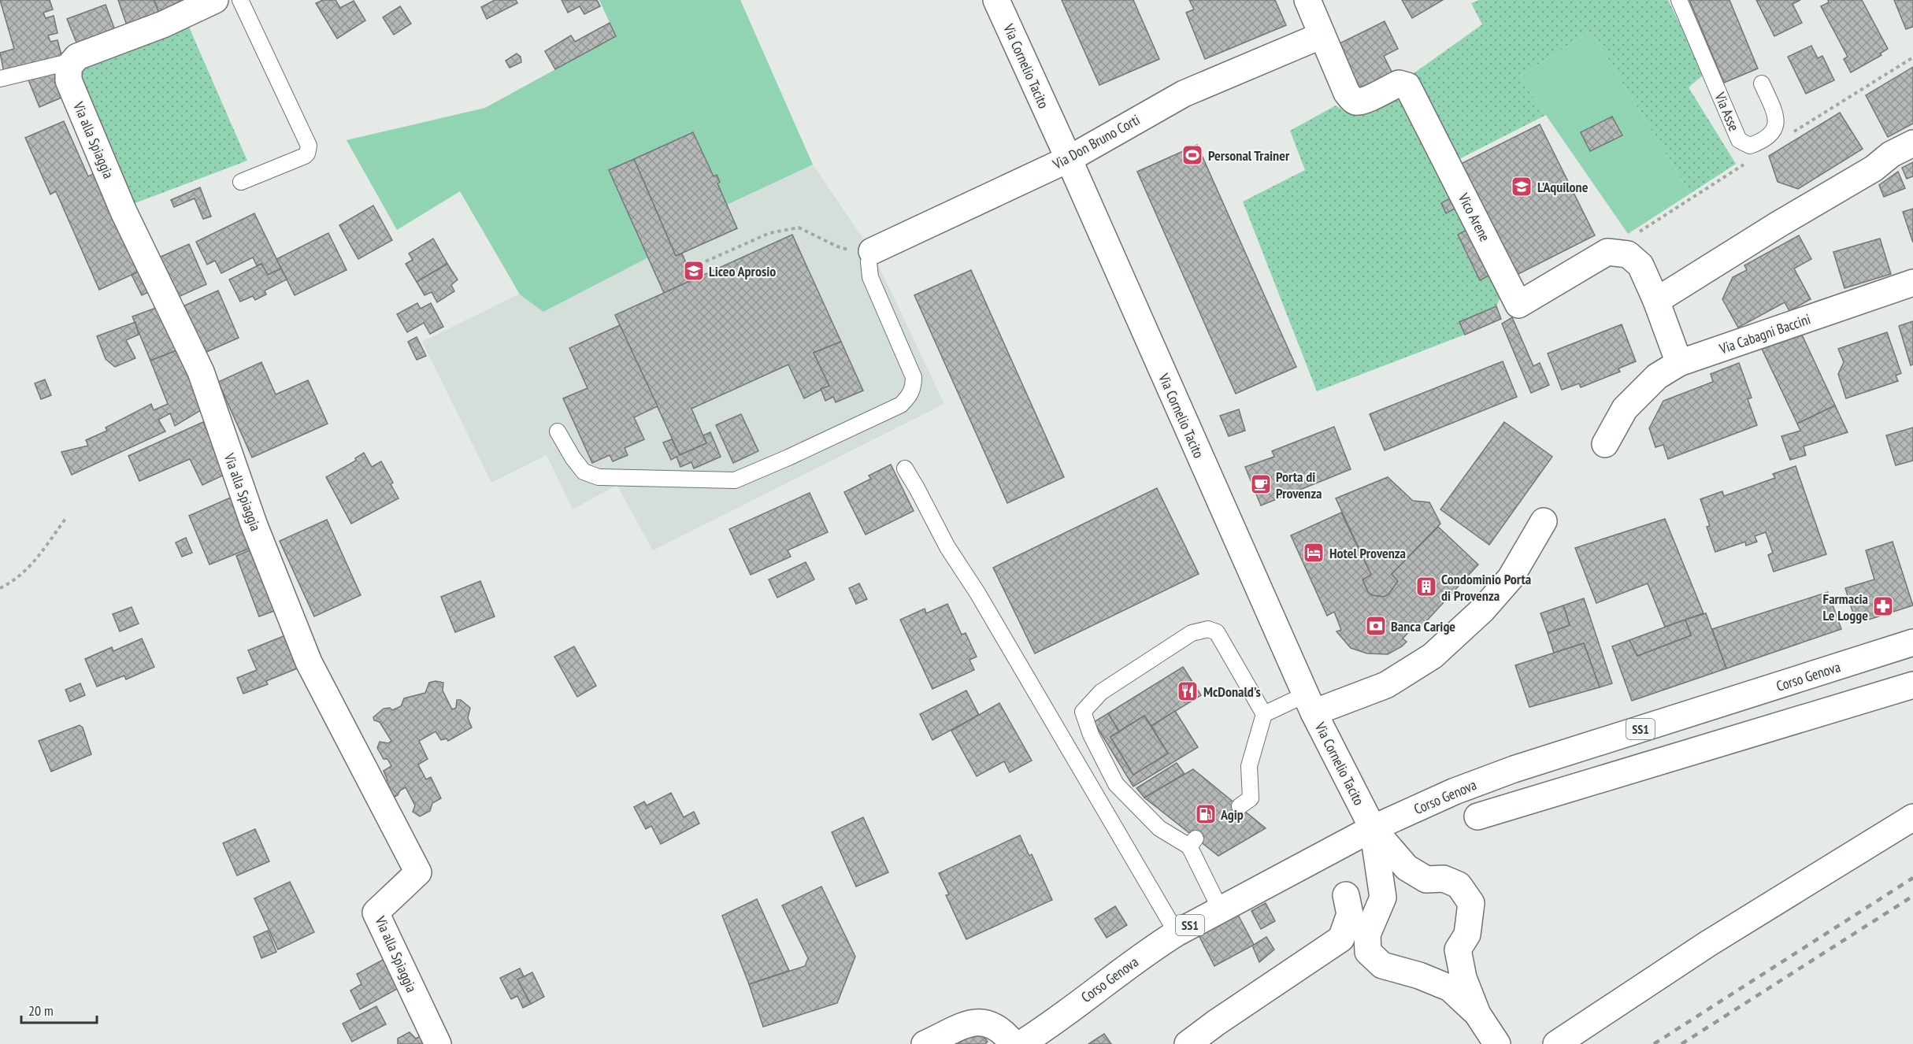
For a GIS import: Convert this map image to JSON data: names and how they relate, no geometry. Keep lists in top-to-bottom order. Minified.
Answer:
{"streets":{"street":["Via Cornelio Tacito","Via alla Spiaggia","Via Don Bruno Corti","Vico Arene","Via Cabagni Baccini","Corso Genova","SS1"],"lane":["Via Asse"]},"crossings":[["Via Cornelio Tacito","Via Don Bruno Corti"],["Via Cornelio Tacito","Corso Genova"],["Via Don Bruno Corti","Vico Arene"]],"places":{"sports":["Personal Trainer"],"school or university":["L'Aquilone","Liceo Aprosio"],"cafe":["Porta di Provenza"],"hotel":["Hotel Provenza"],"building":["Condominio Porta di Provenza"],"pharmacy":["Farmacia Le Logge"],"bank":["Banca Carige"],"restaurant":["McDonald's"],"fuel station":["Agip"]},"scale_bar":"20 m"}
